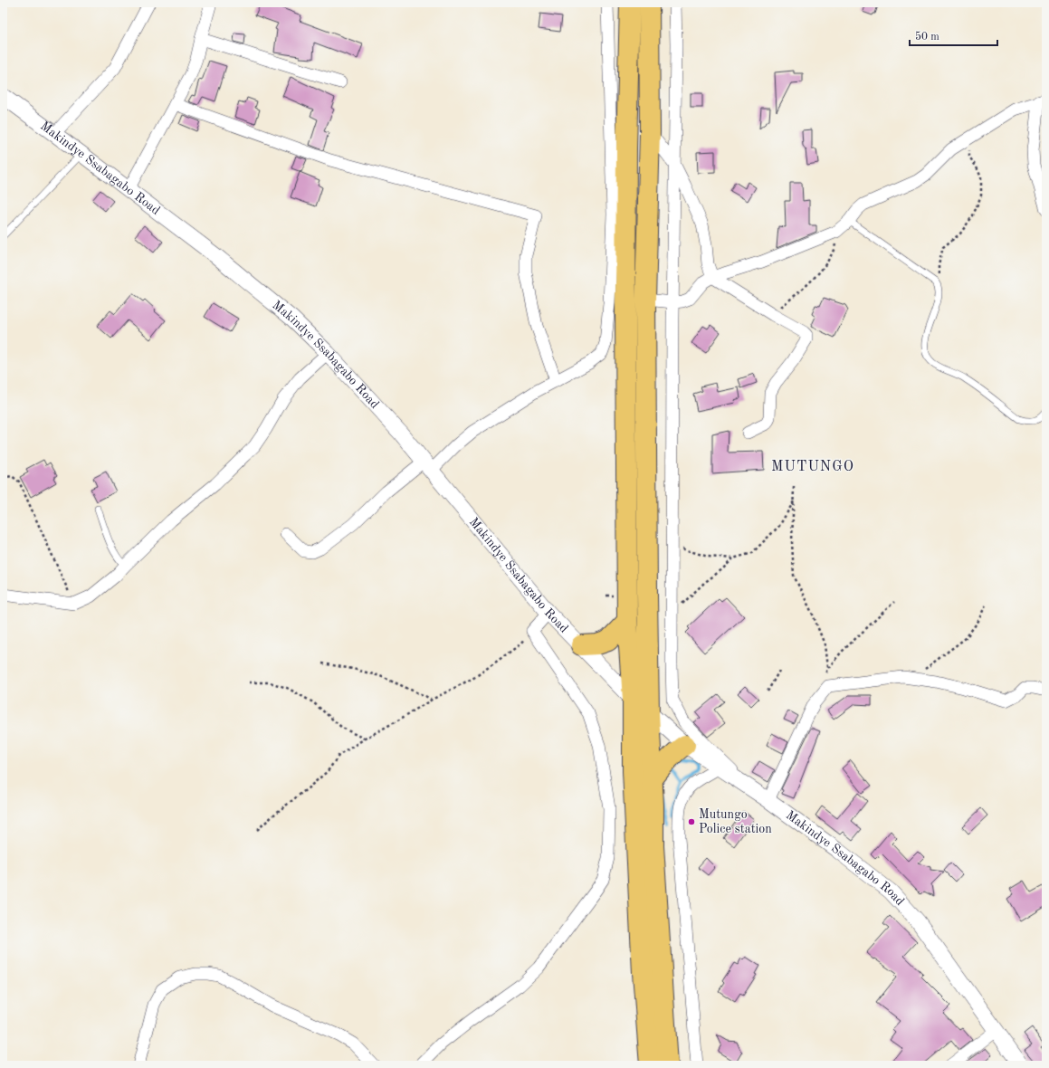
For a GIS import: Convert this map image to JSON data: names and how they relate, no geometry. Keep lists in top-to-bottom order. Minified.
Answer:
{"streets":{"street":["Makindye Ssabagabo Road"]},"districts":["MUTUNGO"],"places":["Mutungo Police station"],"scale_bar":"50 m"}
